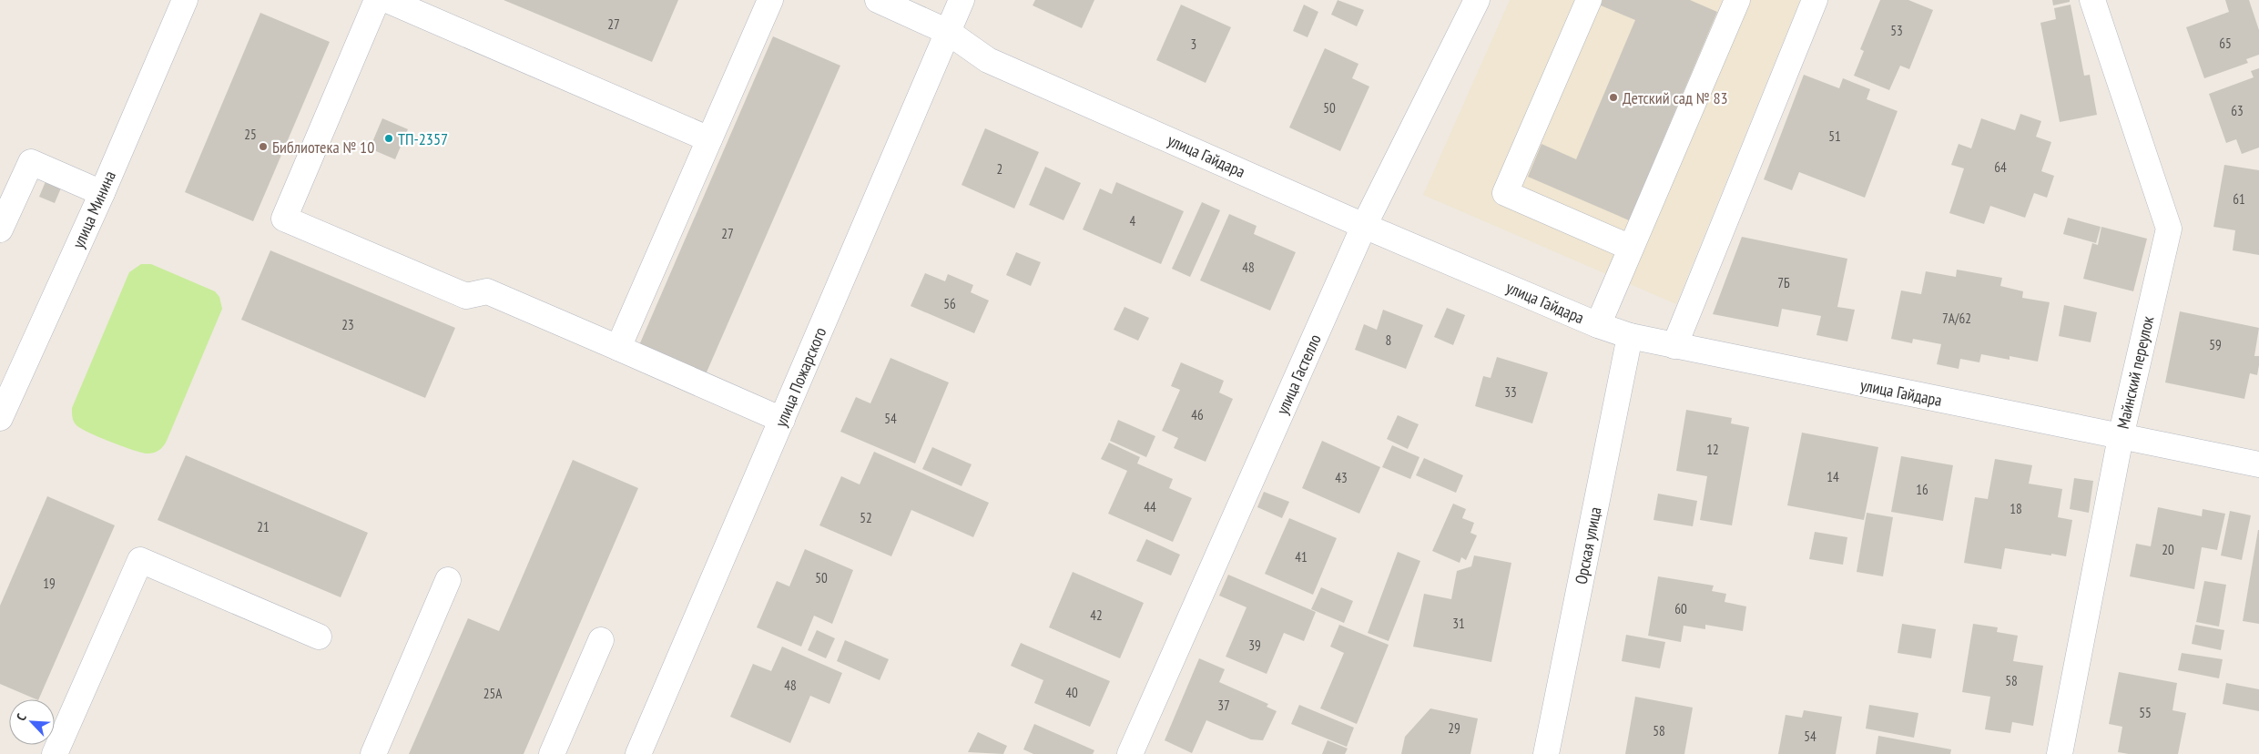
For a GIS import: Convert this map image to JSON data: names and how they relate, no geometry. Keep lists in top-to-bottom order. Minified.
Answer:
{"streets":{"street":["улица Гайдара","улица Минина","Майнский переулок","улица Гастелло","улица Пожарского","Орская улица"]},"crossings":[["улица Гайдара","Майнский переулок"],["улица Гайдара","улица Гастелло"],["улица Гайдара","улица Пожарского"],["улица Гайдара","Орская улица"]],"places":["Детский сад № 83","ТП-2357","Библиотека № 10"],"house_numbers":["27","53","65","3","50","63","25","51","64","2","61","4","27","48","7Б","56","7А/62","23","8","59","33","46","54","12","14","43","16","44","18","52","21","20","41","50","19","60","42","31","39","58","48","40","25А","37","55","29","58","54"],"north":"top left"}
